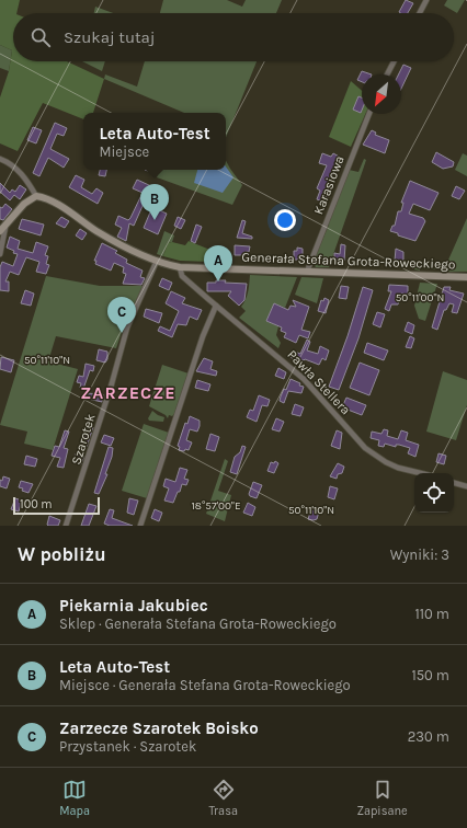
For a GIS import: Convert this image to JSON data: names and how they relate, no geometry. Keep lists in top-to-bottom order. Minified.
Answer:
{"streets":{"street":["Karasiowa","Generała Stefana Grota-Roweckiego","Pawła Stellera","Szarotek"]},"crossings":[["Karasiowa","Generała Stefana Grota-Roweckiego"],["Generała Stefana Grota-Roweckiego","Pawła Stellera"],["Generała Stefana Grota-Roweckiego","Szarotek"]],"districts":["ZARZECZE"],"scale_bar":"100 m","north":"bottom left","page":{"search":"Szukaj tutaj","popup":["Leta Auto-Test","Miejsce"],"pins":["B","A","C"],"scale":"100 m","heading":["W pobliżu","Wyniki: 3"],"list":[{"mark":"A","name":"Piekarnia Jakubiec","note":"Sklep · Generała Stefana Grota-Roweckiego","value":"110 m"},{"mark":"B","name":"Leta Auto-Test","note":"Miejsce · Generała Stefana Grota-Roweckiego","value":"150 m"},{"mark":"C","name":"Zarzecze Szarotek Boisko","note":"Przystanek · Szarotek","value":"230 m"}],"nav":["Mapa","Trasa","Zapisane"]},"coordinates":["50°11'00\"N","50°11'10\"N","18°57'00\"E"]}
